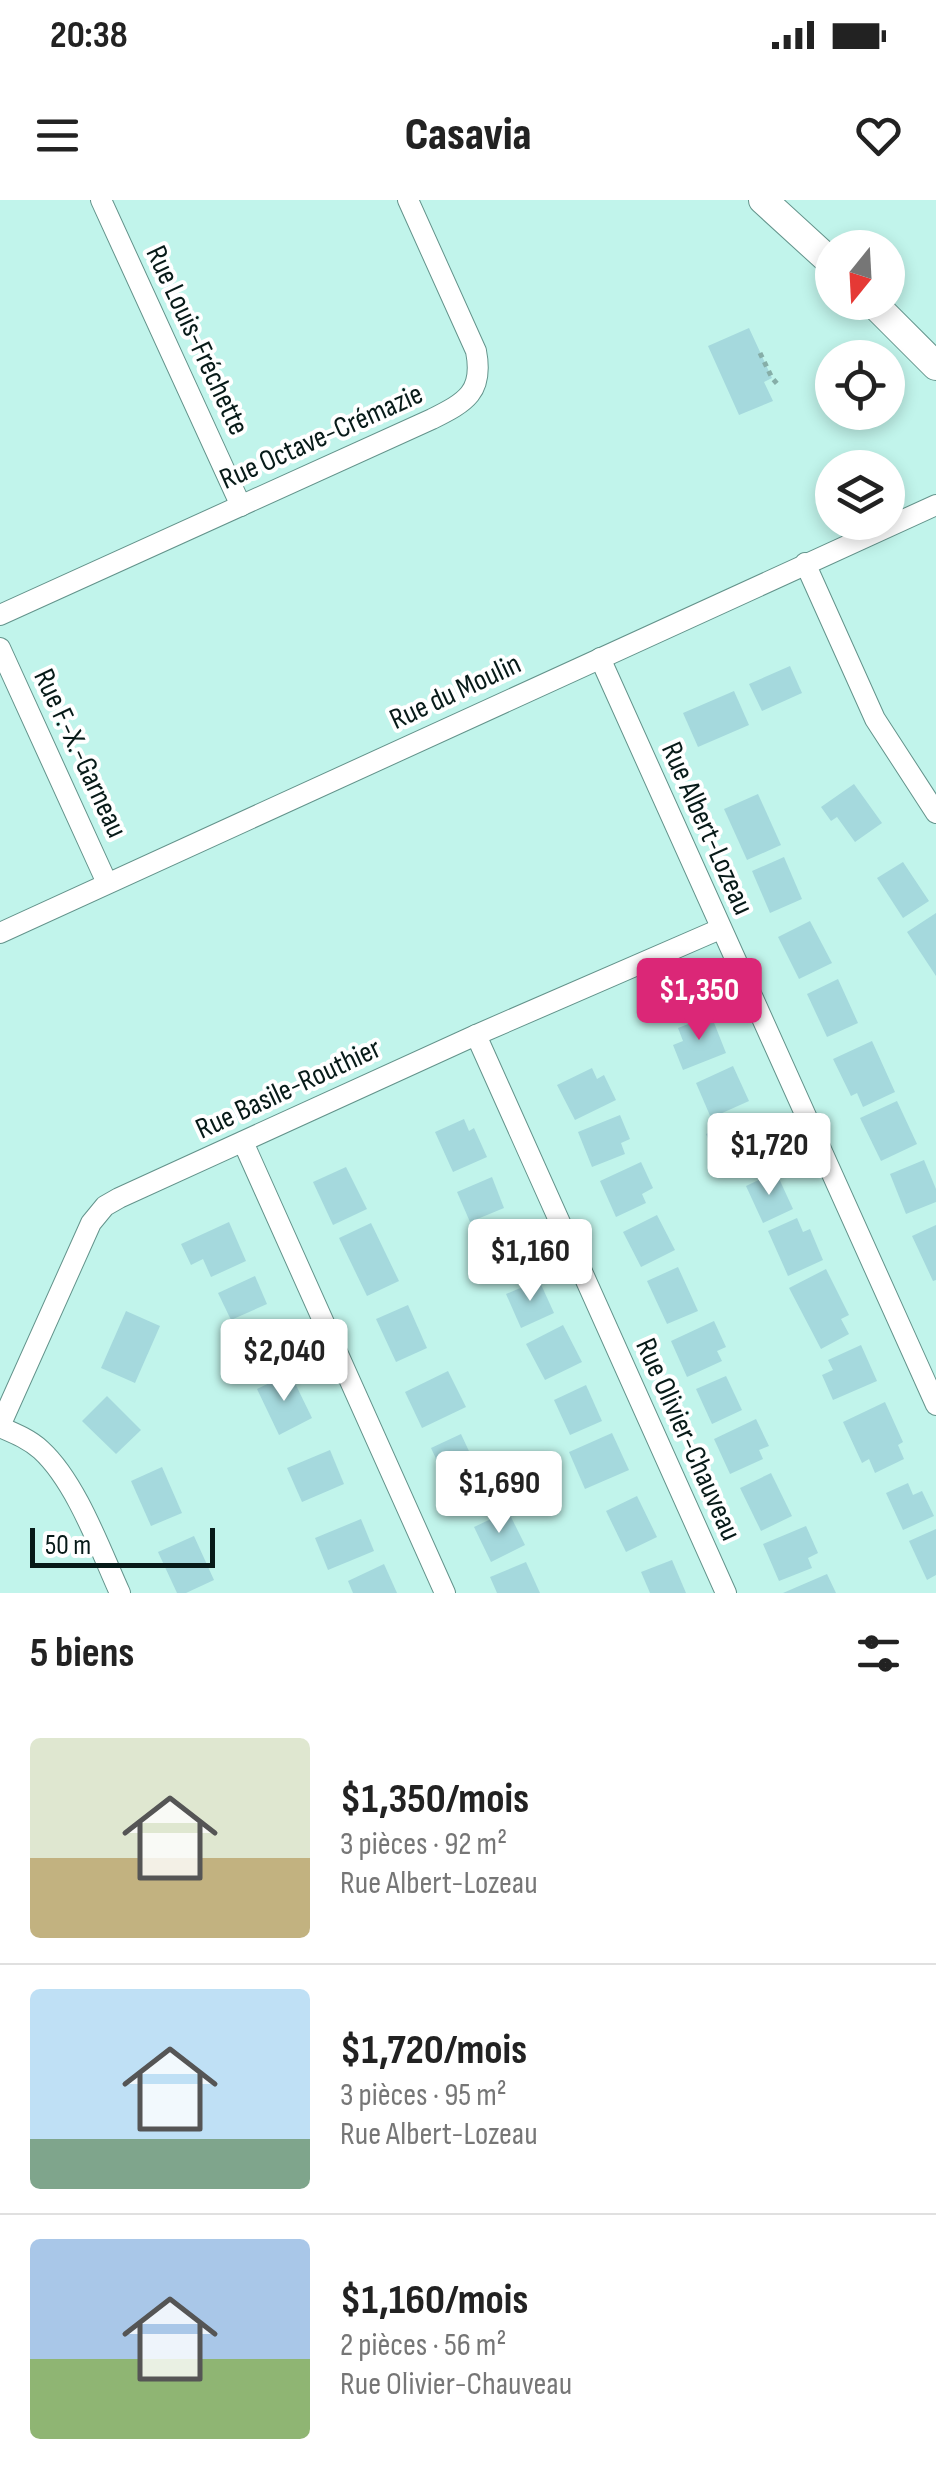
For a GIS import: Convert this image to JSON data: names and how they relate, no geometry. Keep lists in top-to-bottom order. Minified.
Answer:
{"streets":{"street":["Rue Louis-Fréchette","Rue Octave-Crémazie","Rue du Moulin","Rue F.-X.-Garneau","Rue Albert-Lozeau","Rue Basile-Routhier","Rue Olivier-Chauveau"]},"crossings":[["Rue Louis-Fréchette","Rue Octave-Crémazie"],["Rue du Moulin","Rue F.-X.-Garneau"],["Rue du Moulin","Rue Albert-Lozeau"],["Rue Albert-Lozeau","Rue Basile-Routhier"],["Rue Basile-Routhier","Rue Olivier-Chauveau"]],"scale_bar":"50 m","north":"bottom","page":{"status":"20:38","header":"Casavia","price":["$1,350","$1,720","$1,160","$2,040","$1,690"],"scale":"50 m","heading":"5 biens","list":[{"name":"$1,350/mois","note":"3 pièces · 92 m² · Rue Albert-Lozeau"},{"name":"$1,720/mois","note":"3 pièces · 95 m² · Rue Albert-Lozeau"},{"name":"$1,160/mois","note":"2 pièces · 56 m² · Rue Olivier-Chauveau"}]}}
